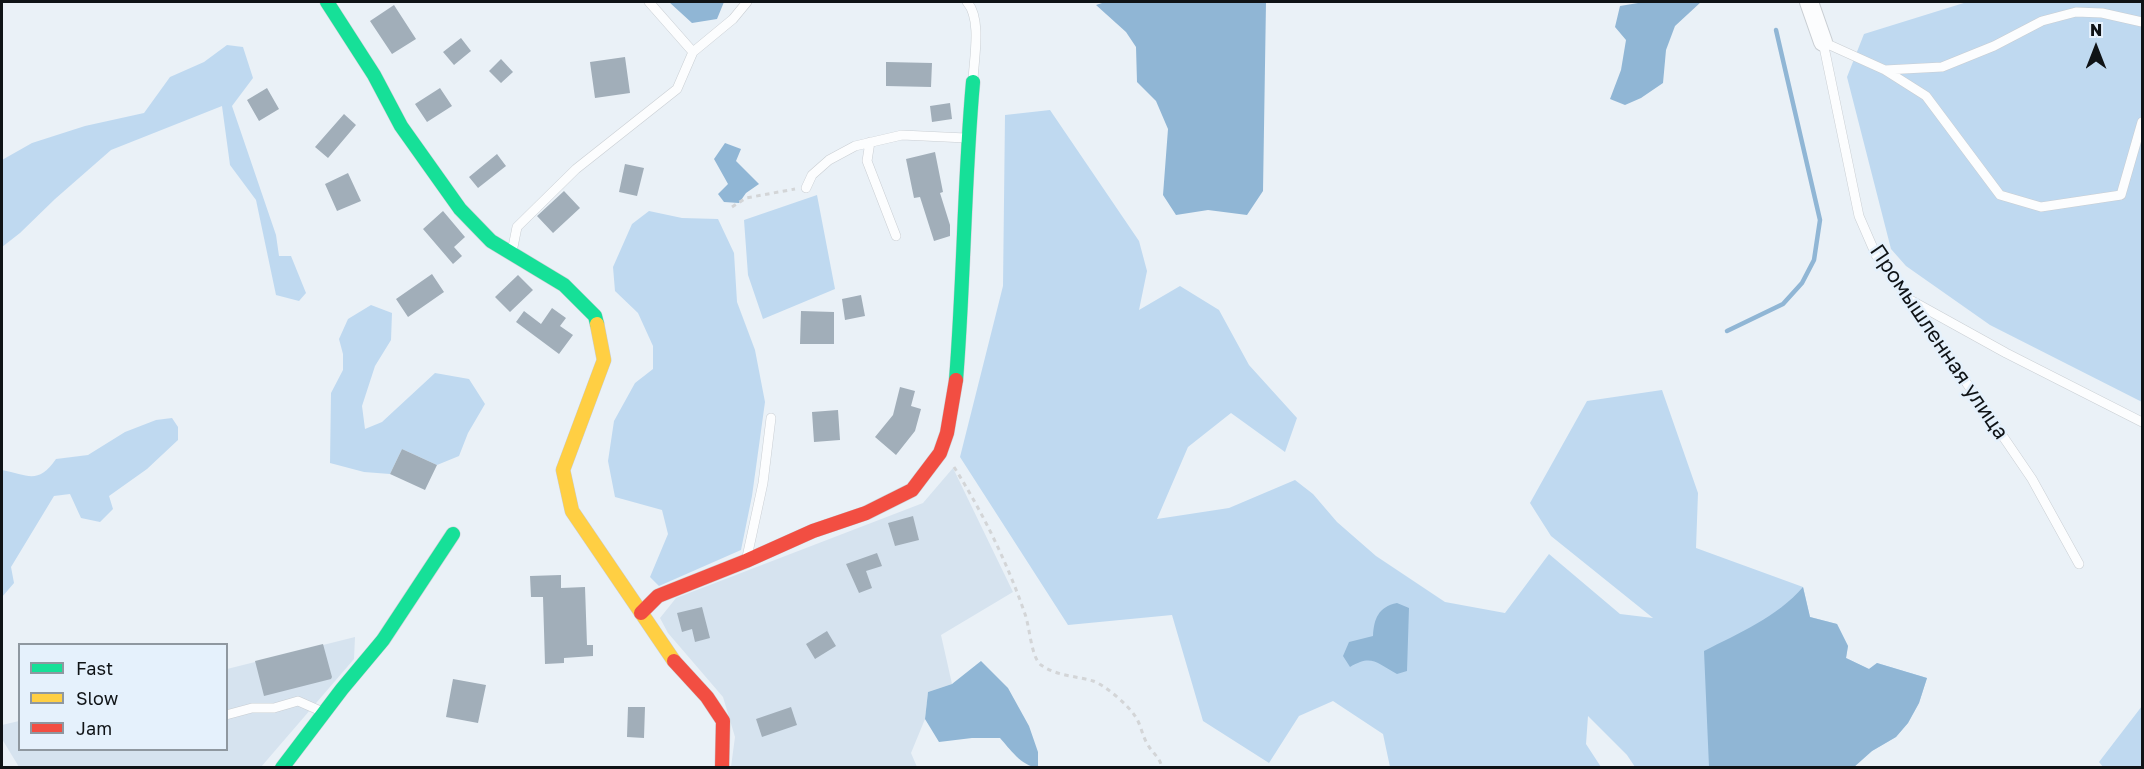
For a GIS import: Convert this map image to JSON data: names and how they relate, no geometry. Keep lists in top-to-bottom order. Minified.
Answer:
{"streets":{"street":["Промышленная улица"]},"legend":["Fast","Slow","Jam"],"north":"top"}
